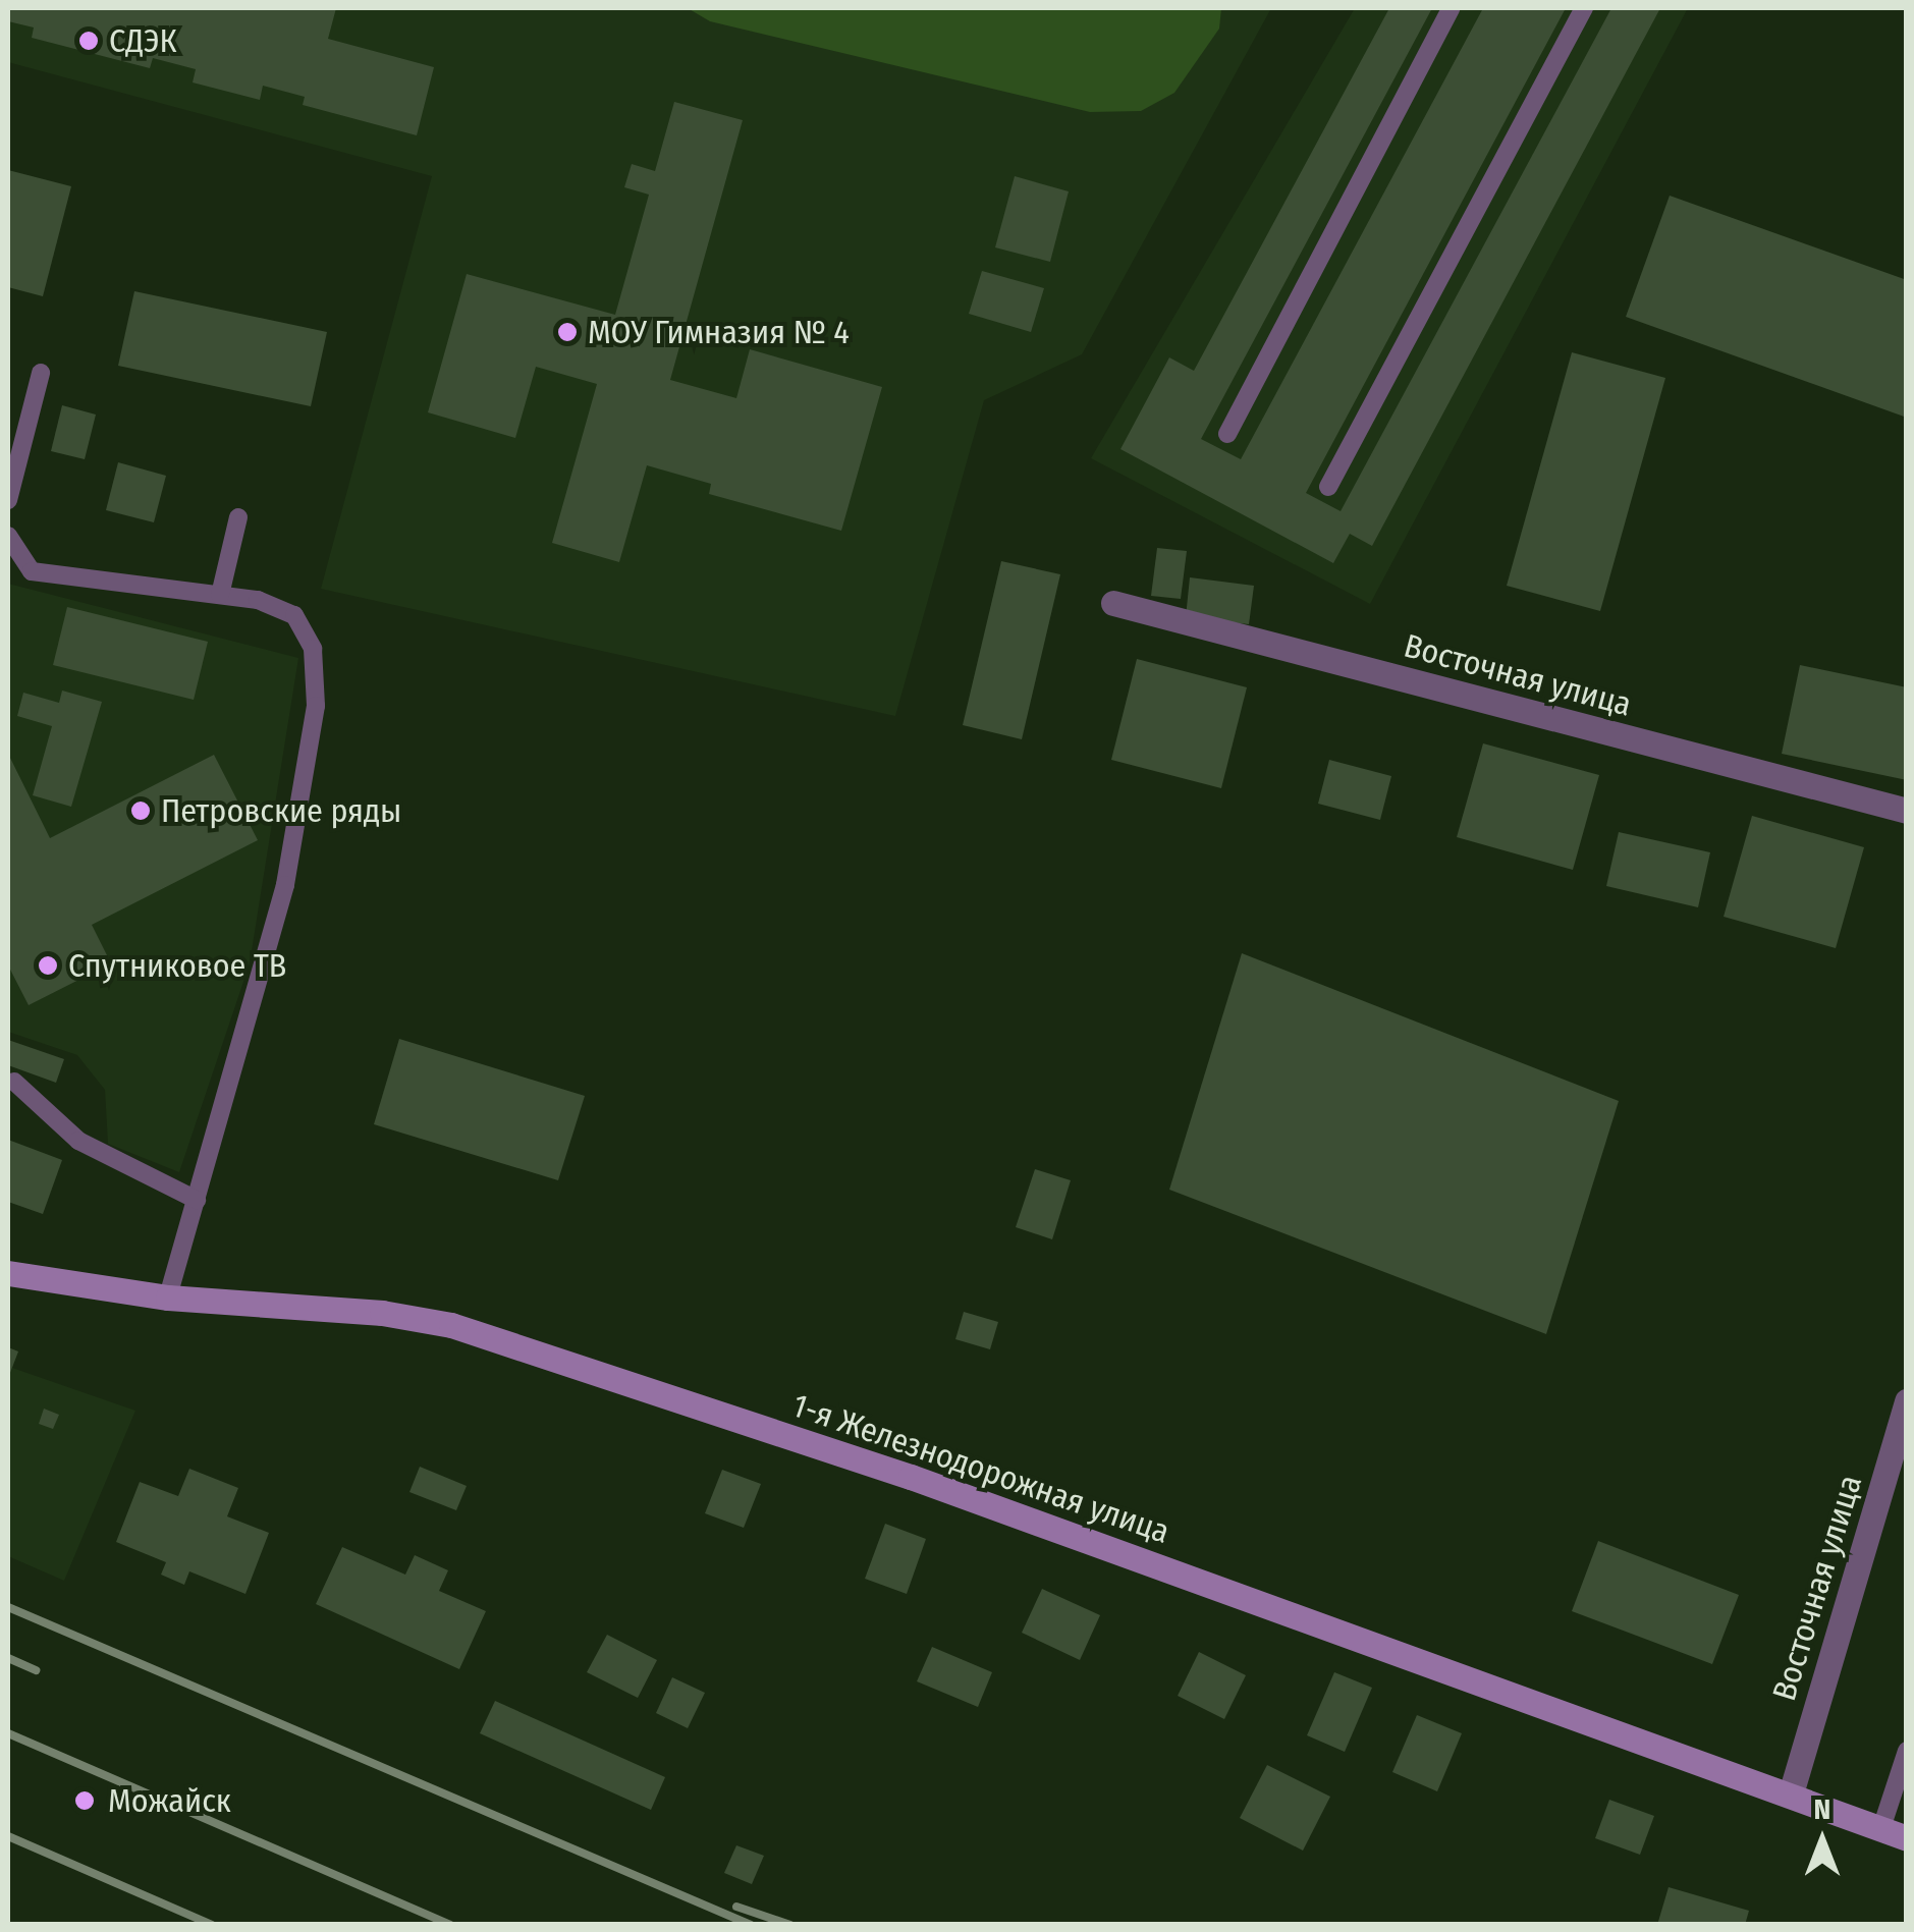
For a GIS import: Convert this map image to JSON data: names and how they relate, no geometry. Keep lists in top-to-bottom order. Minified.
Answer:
{"streets":{"main road":["1-я Железнодорожная улица"],"street":["Восточная улица"]},"crossings":[["Восточная улица","1-я Железнодорожная улица"]],"places":["СДЭК","МОУ Гимназия № 4","Петровские ряды","Спутниковое ТВ","Можайск"],"north":"top"}
